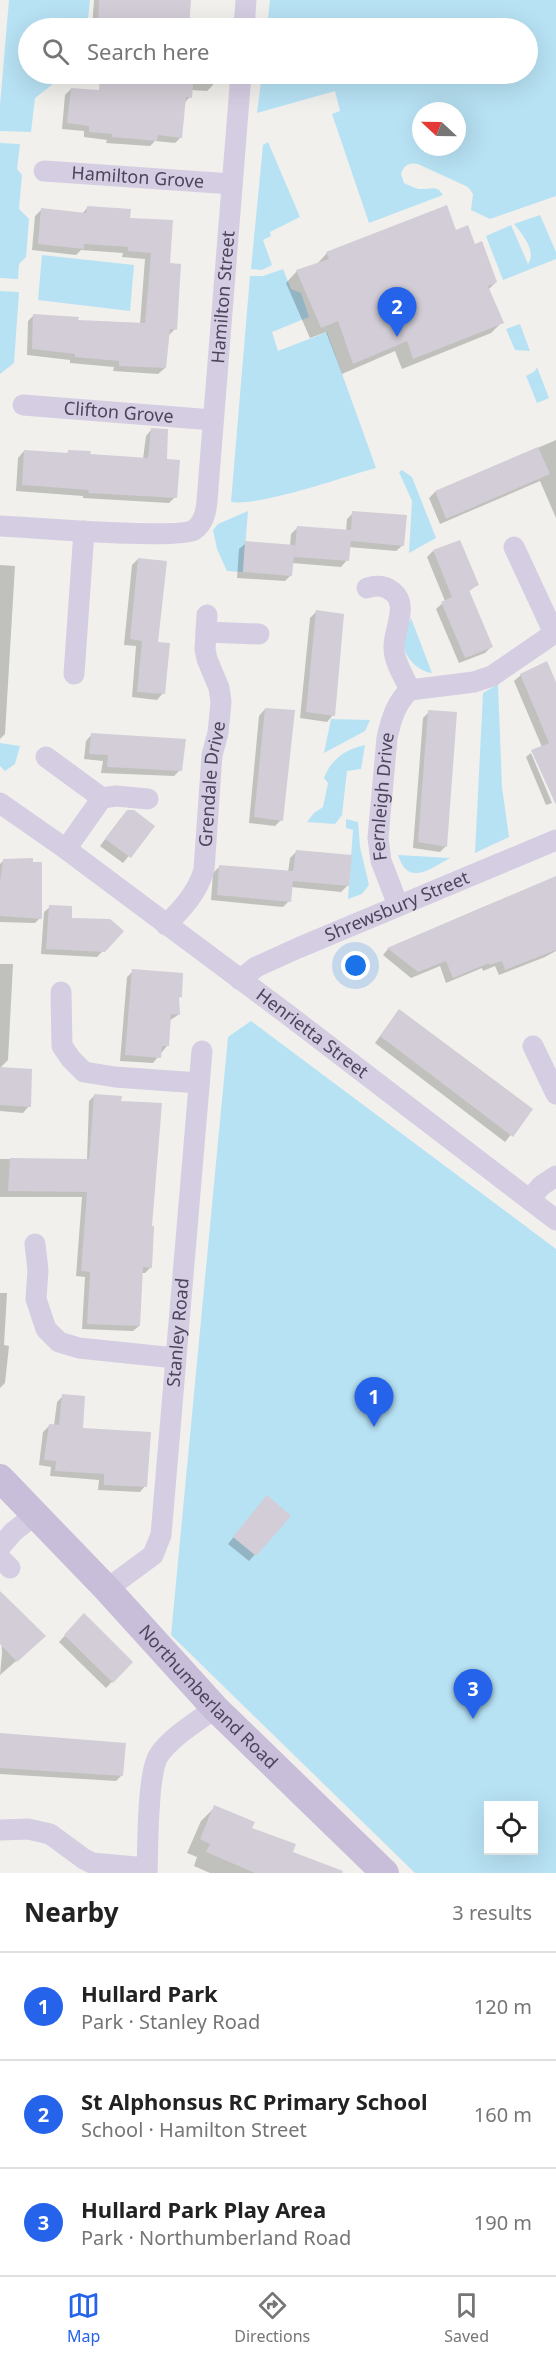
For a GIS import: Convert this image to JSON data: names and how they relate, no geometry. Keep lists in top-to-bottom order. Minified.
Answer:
{"streets":{"main road":["Northumberland Road"],"street":["Hamilton Grove","Hamilton Street","Clifton Grove","Grendale Drive","Fernleigh Drive","Shrewsbury Street","Henrietta Street","Stanley Road"]},"crossings":[["Hamilton Grove","Hamilton Street"],["Hamilton Street","Clifton Grove"],["Grendale Drive","Henrietta Street"],["Fernleigh Drive","Shrewsbury Street"],["Shrewsbury Street","Henrietta Street"],["Stanley Road","Northumberland Road"]],"north":"left","page":{"search":"Search here","pins":["2","1","3"],"heading":["Nearby","3 results"],"list":[{"mark":"1","name":"Hullard Park","note":"Park · Stanley Road","value":"120 m"},{"mark":"2","name":"St Alphonsus RC Primary School","note":"School · Hamilton Street","value":"160 m"},{"mark":"3","name":"Hullard Park Play Area","note":"Park · Northumberland Road","value":"190 m"}],"nav":["Map","Directions","Saved"]}}
